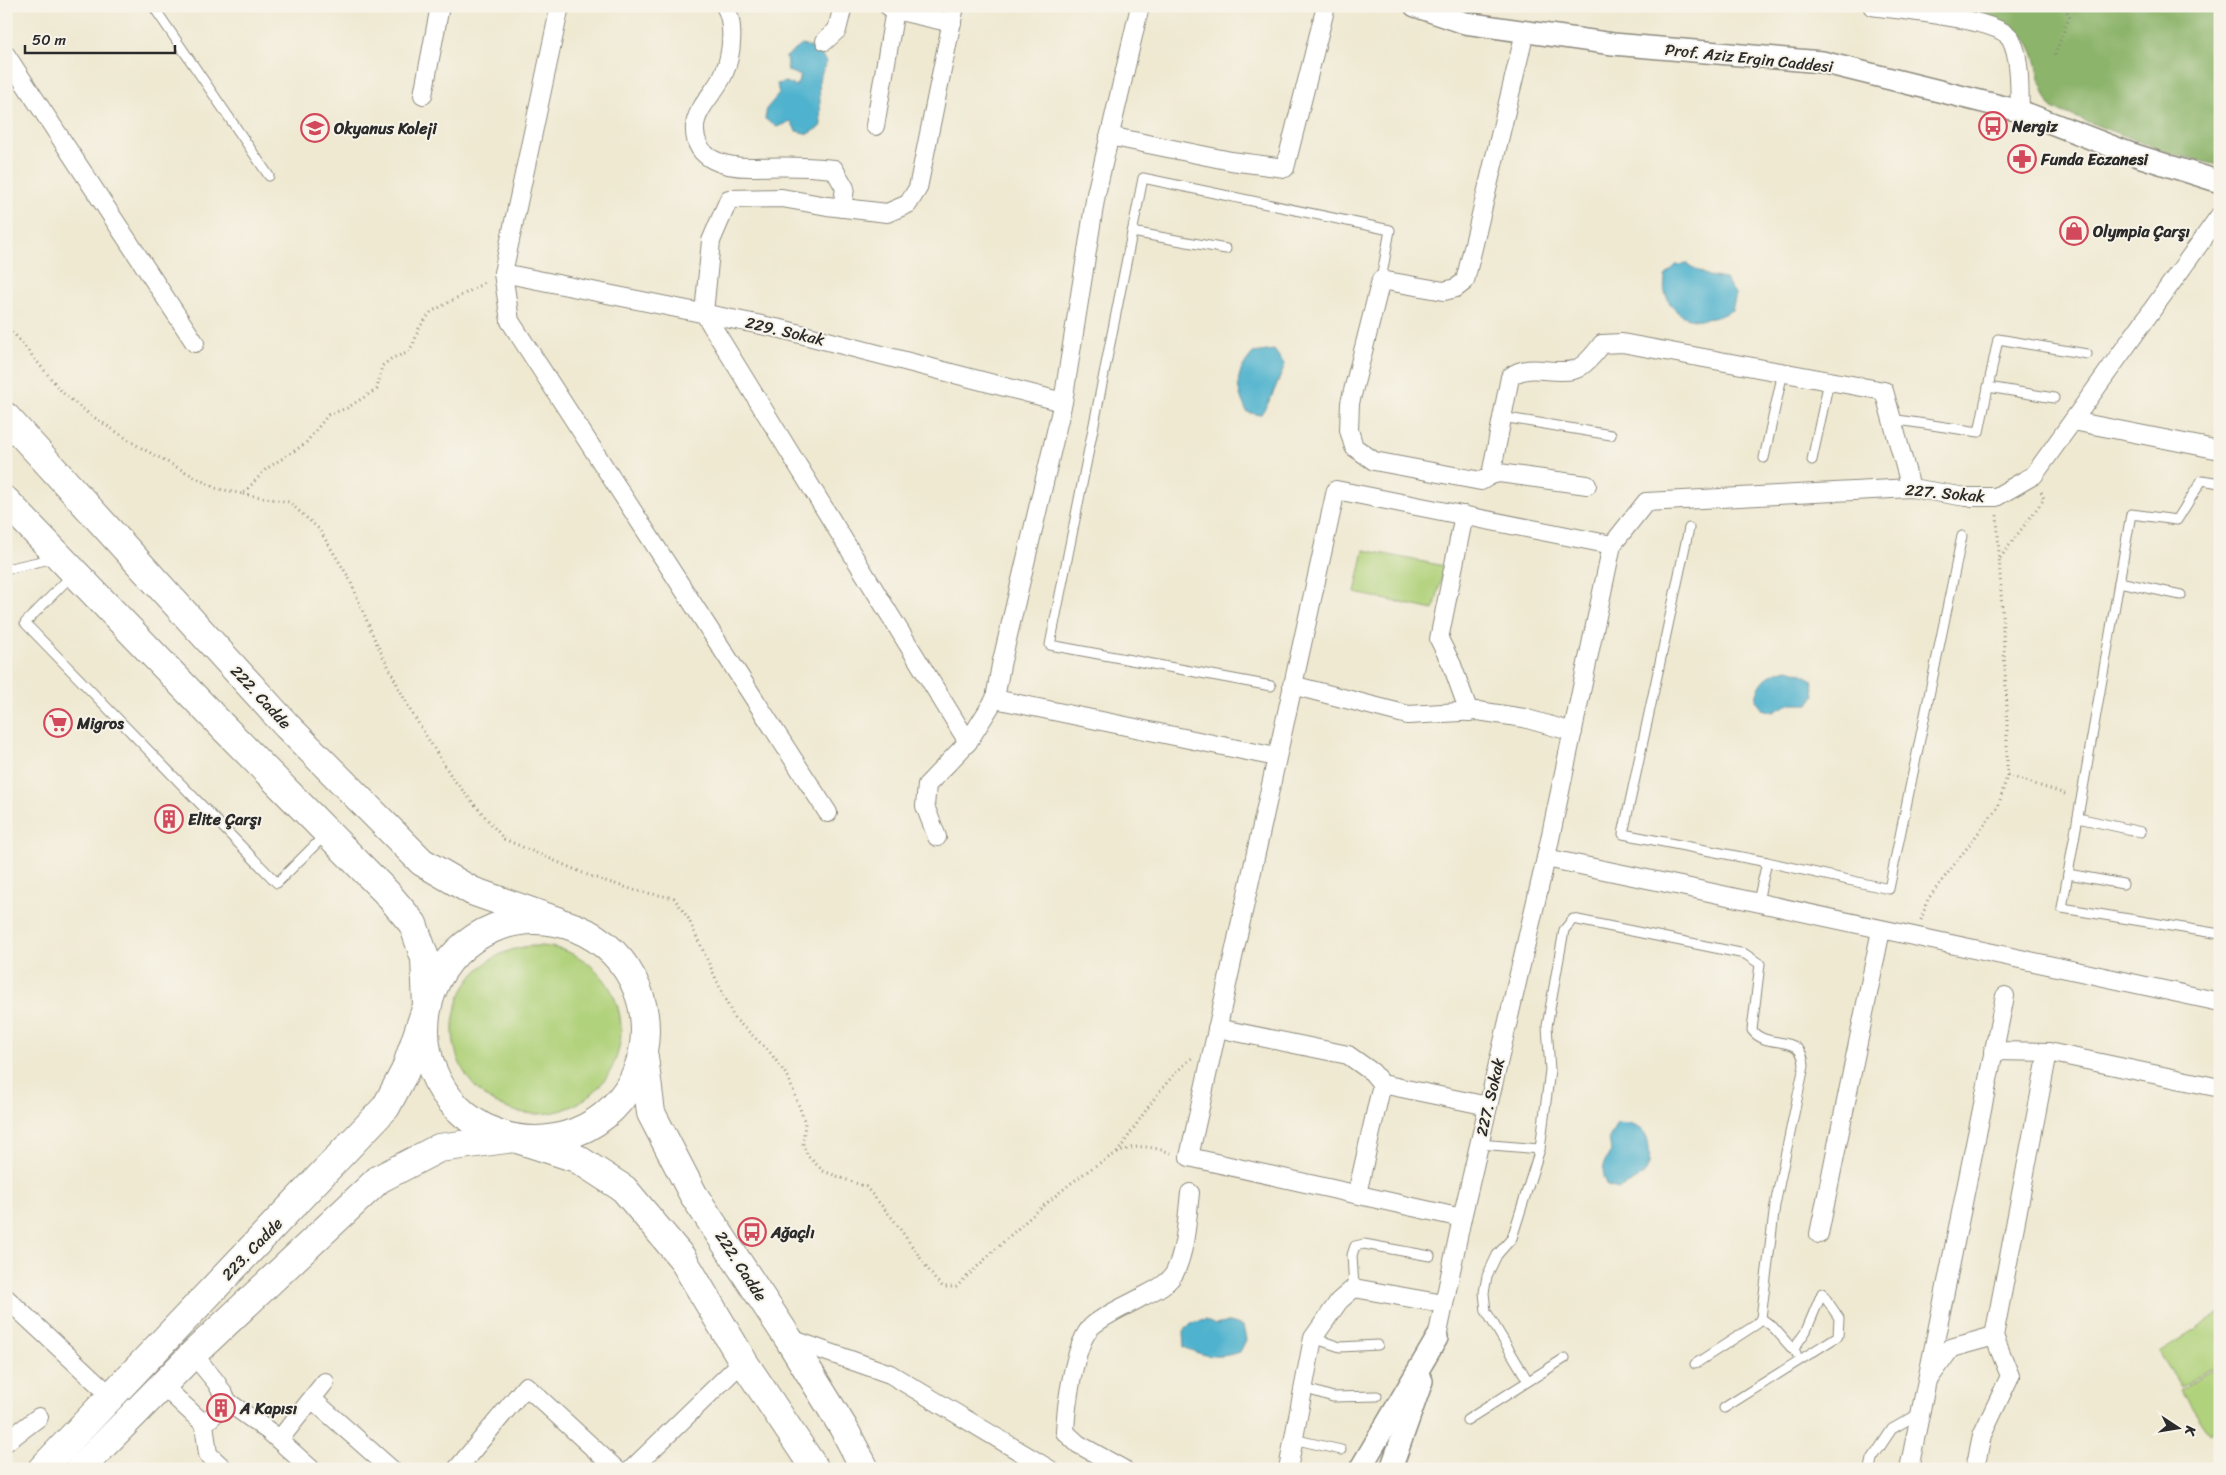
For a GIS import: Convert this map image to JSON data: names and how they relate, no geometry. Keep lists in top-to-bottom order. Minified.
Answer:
{"streets":{"main road":["222. Cadde","223. Cadde"],"street":["Prof. Aziz Ergin Caddesi","229. Sokak","227. Sokak"]},"crossings":[["222. Cadde","223. Cadde"]],"places":{"bus stop":["Nergiz","Ağaçlı"],"school or university":["Okyanus Koleji"],"pharmacy":["Funda Eczanesi"],"shop":["Olympia Çarşı"],"supermarket":["Migros"],"building":["Elite Çarşı","A Kapısı"]},"scale_bar":"50 m","north":"right"}
